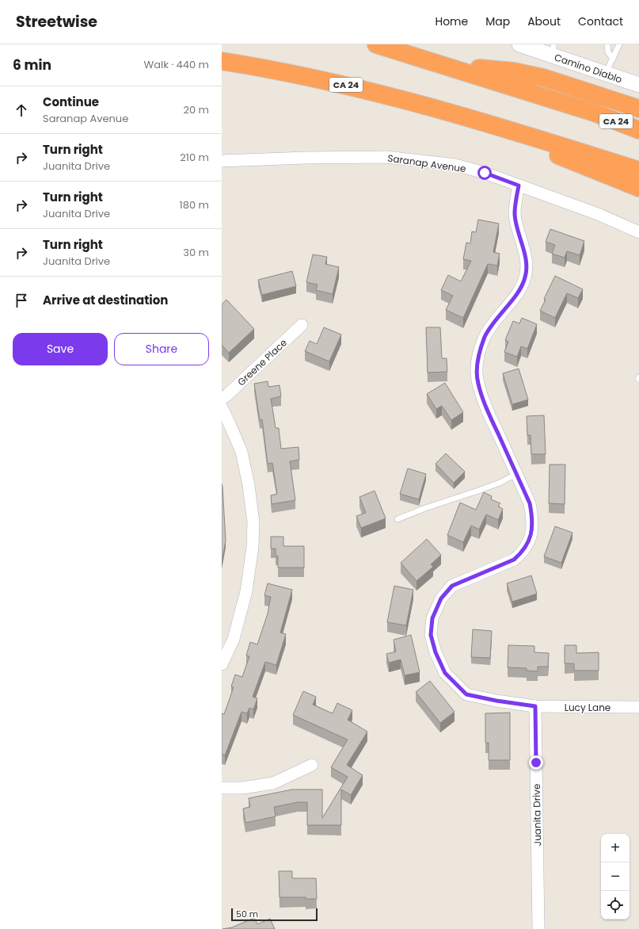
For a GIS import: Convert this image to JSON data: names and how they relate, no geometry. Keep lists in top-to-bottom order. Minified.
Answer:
{"streets":{"highway":["CA 24"],"street":["Camino Diablo","Saranap Avenue","Greene Place","Lucy Lane","Juanita Drive"]},"crossings":[["Lucy Lane","Juanita Drive"]],"scale_bar":"50 m","page":{"header":"Streetwise","nav":["Home","Map","About","Contact"],"heading":["6 min","Walk · 440 m"],"list":[["Continue","Saranap Avenue","20 m"],["Turn right","Juanita Drive","210 m"],["Turn right","Juanita Drive","180 m"],["Turn right","Juanita Drive","30 m"],"Arrive at destination"],"buttons":["Save","Share"],"map_buttons":["+","−"],"scale":"50 m"}}
